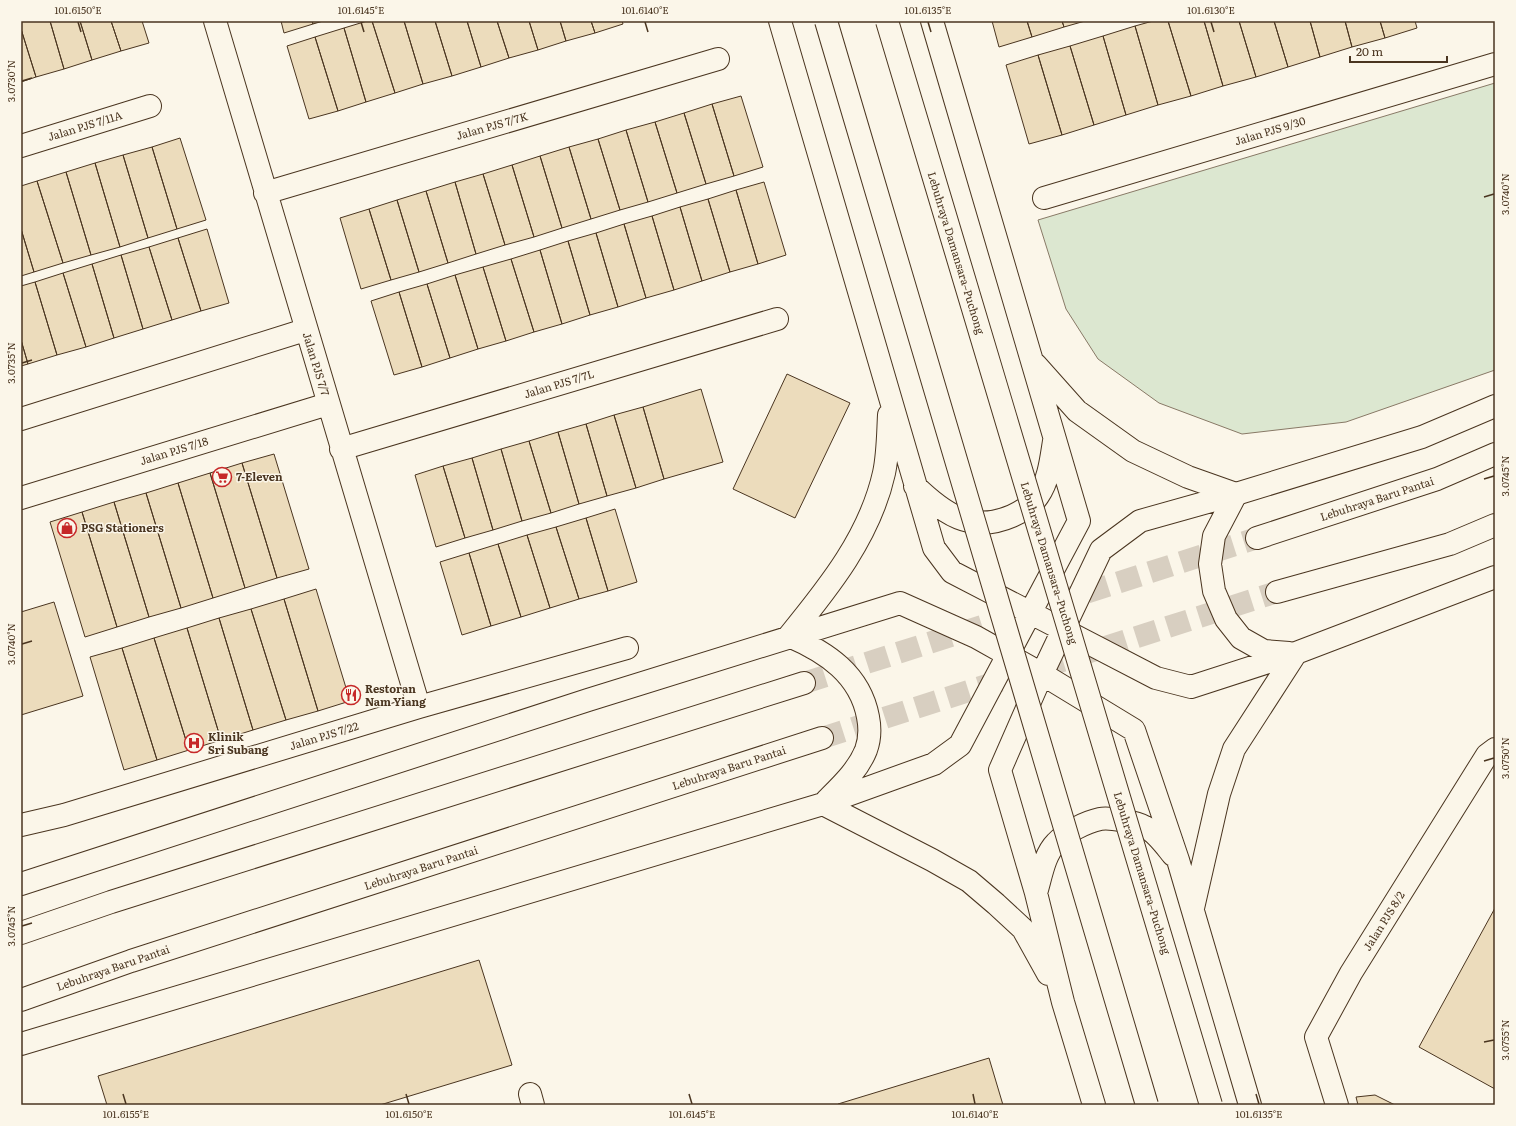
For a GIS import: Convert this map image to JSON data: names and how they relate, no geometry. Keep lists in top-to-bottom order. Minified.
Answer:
{"streets":{"main road":["Jalan PJS 7/11A","Jalan PJS 7/7K","Jalan PJS 9/30","Lebuhraya Damansara–Puchong","Jalan PJS 7/7","Jalan PJS 7/7L","Jalan PJS 7/18","Lebuhraya Baru Pantai","Jalan PJS 7/22","Jalan PJS 8/2"]},"crossings":[["Jalan PJS 7/7K","Jalan PJS 7/7"],["Jalan PJS 7/7","Jalan PJS 7/7L"],["Jalan PJS 7/7","Jalan PJS 7/18"],["Jalan PJS 7/7","Jalan PJS 7/22"]],"places":{"supermarket":["7-Eleven"],"shop":["PSG Stationers"],"restaurant":["Restoran Nam Yiang"],"hospital":["Klinik Sri Subang"]},"scale_bar":"20 m","coordinates":["101.6150°E","101.6145°E","101.6140°E","101.6135°E","101.6130°E","3.0730°N","3.0740°N","3.0735°N","3.0745°N","3.0750°N","3.0755°N","101.6155°E"]}
